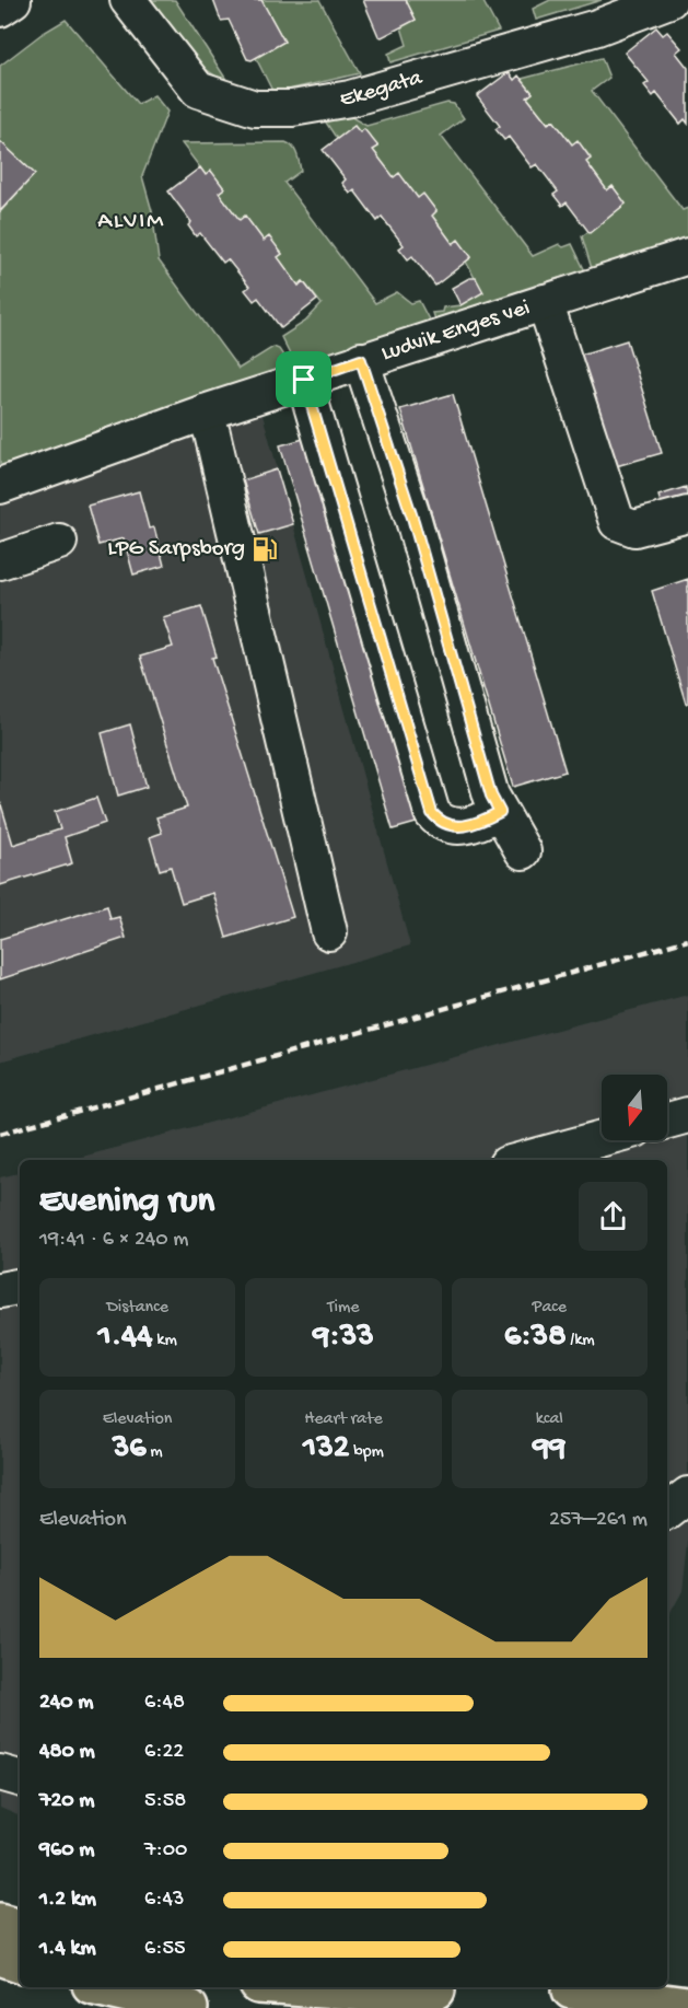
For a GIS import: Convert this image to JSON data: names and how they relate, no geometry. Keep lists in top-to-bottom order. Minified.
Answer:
{"streets":{"street":["Ekegata","Ludvik Enges vei"]},"districts":["ALVIM"],"places":{"fuel station":["LPG Sarpsborg"]},"north":"bottom","page":{"heading":["Evening run","19:41 · 6 × 240 m"],"stats":[["Distance","1.44 km"],["Time","9:33"],["Pace","6:38 /km"],["Elevation","36 m"],["Heart rate","132 bpm"],["kcal","99"]],"chart":["Elevation","257–261 m"],"list":[{"name":"240 m","note":"6:48"},{"name":"480 m","note":"6:22"},{"name":"720 m","note":"5:58"},{"name":"960 m","note":"7:00"},{"name":"1.2 km","note":"6:43"},{"name":"1.4 km","note":"6:55"}]}}
